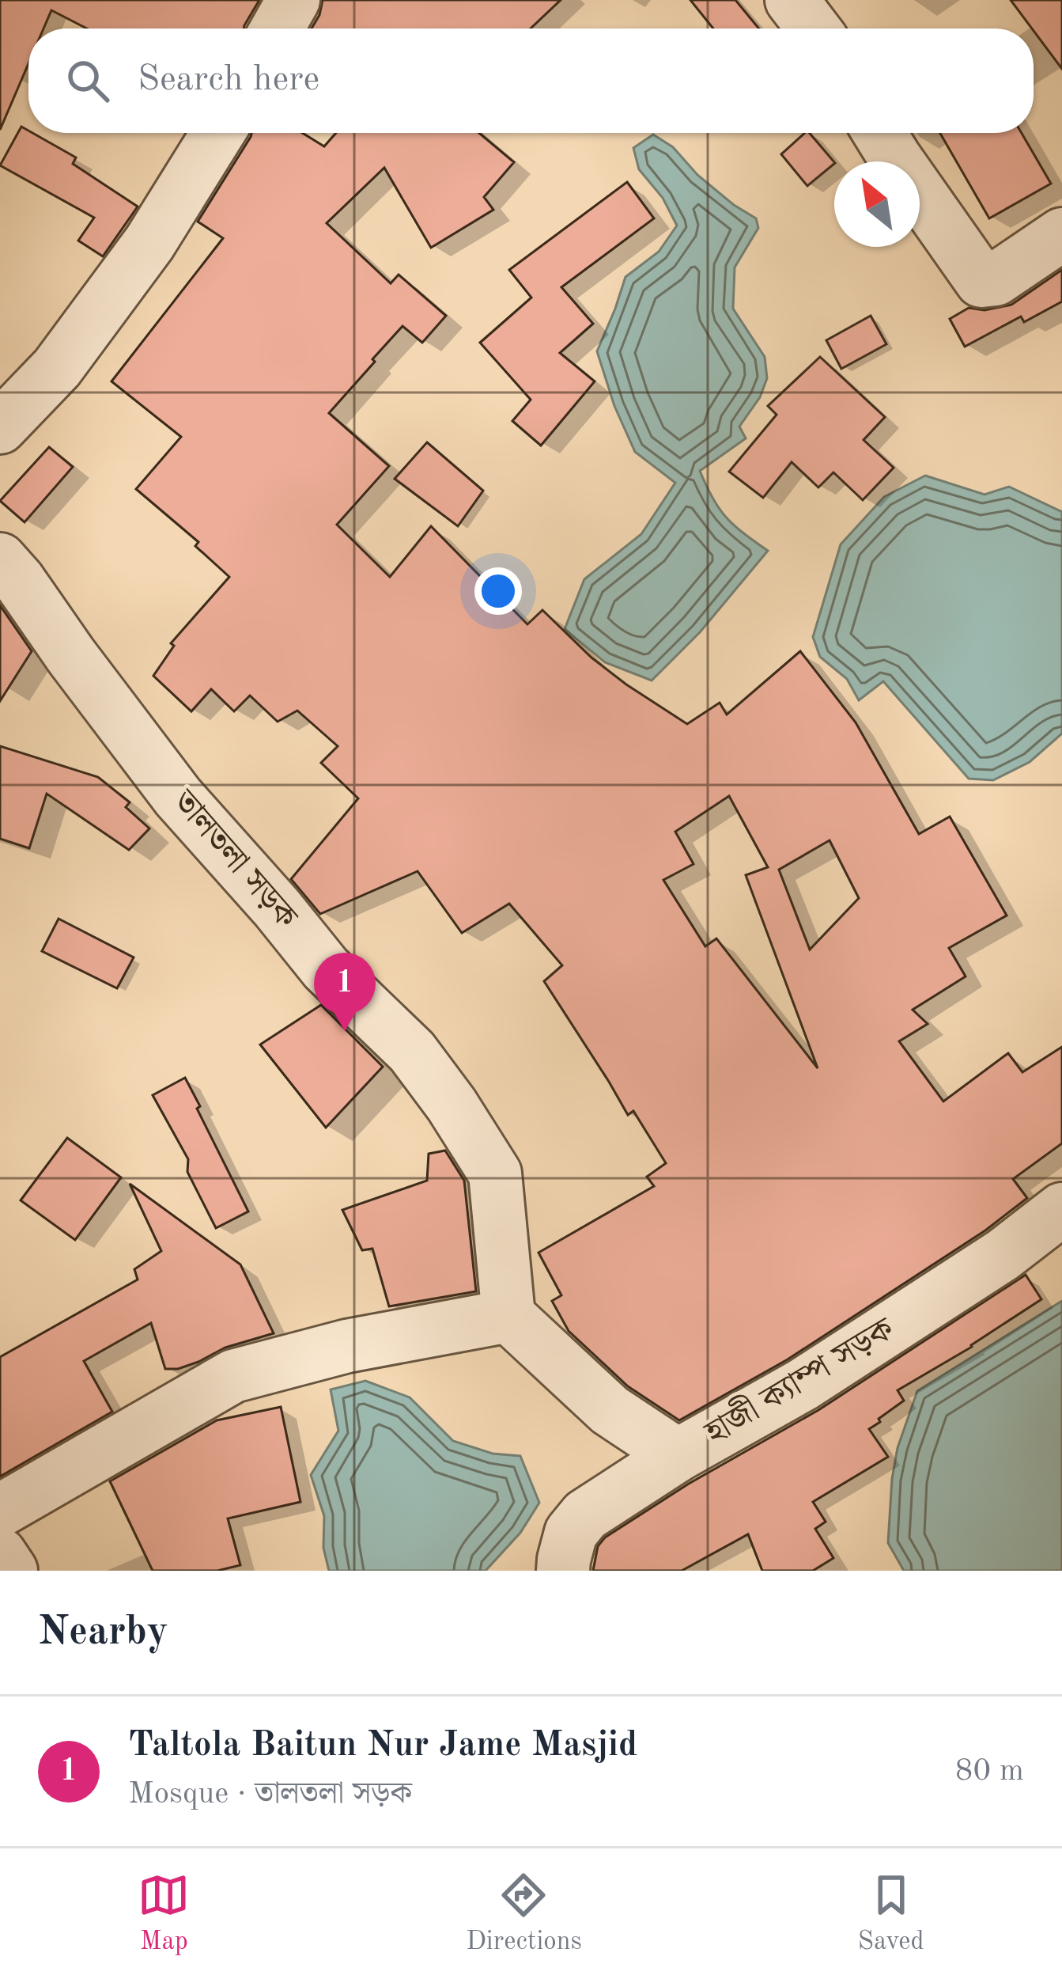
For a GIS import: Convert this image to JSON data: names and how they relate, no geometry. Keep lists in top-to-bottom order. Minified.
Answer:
{"streets":{"street":["তালতলা সড়ক","হাজী ক্যাম্প সড়ক"]},"north":"top left","page":{"search":"Search here","pins":"1","heading":"Nearby","list":[{"mark":"1","name":"Taltola Baitun Nur Jame Masjid","note":"Mosque · তালতলা সড়ক","value":"80 m"}],"nav":["Map","Directions","Saved"]}}
